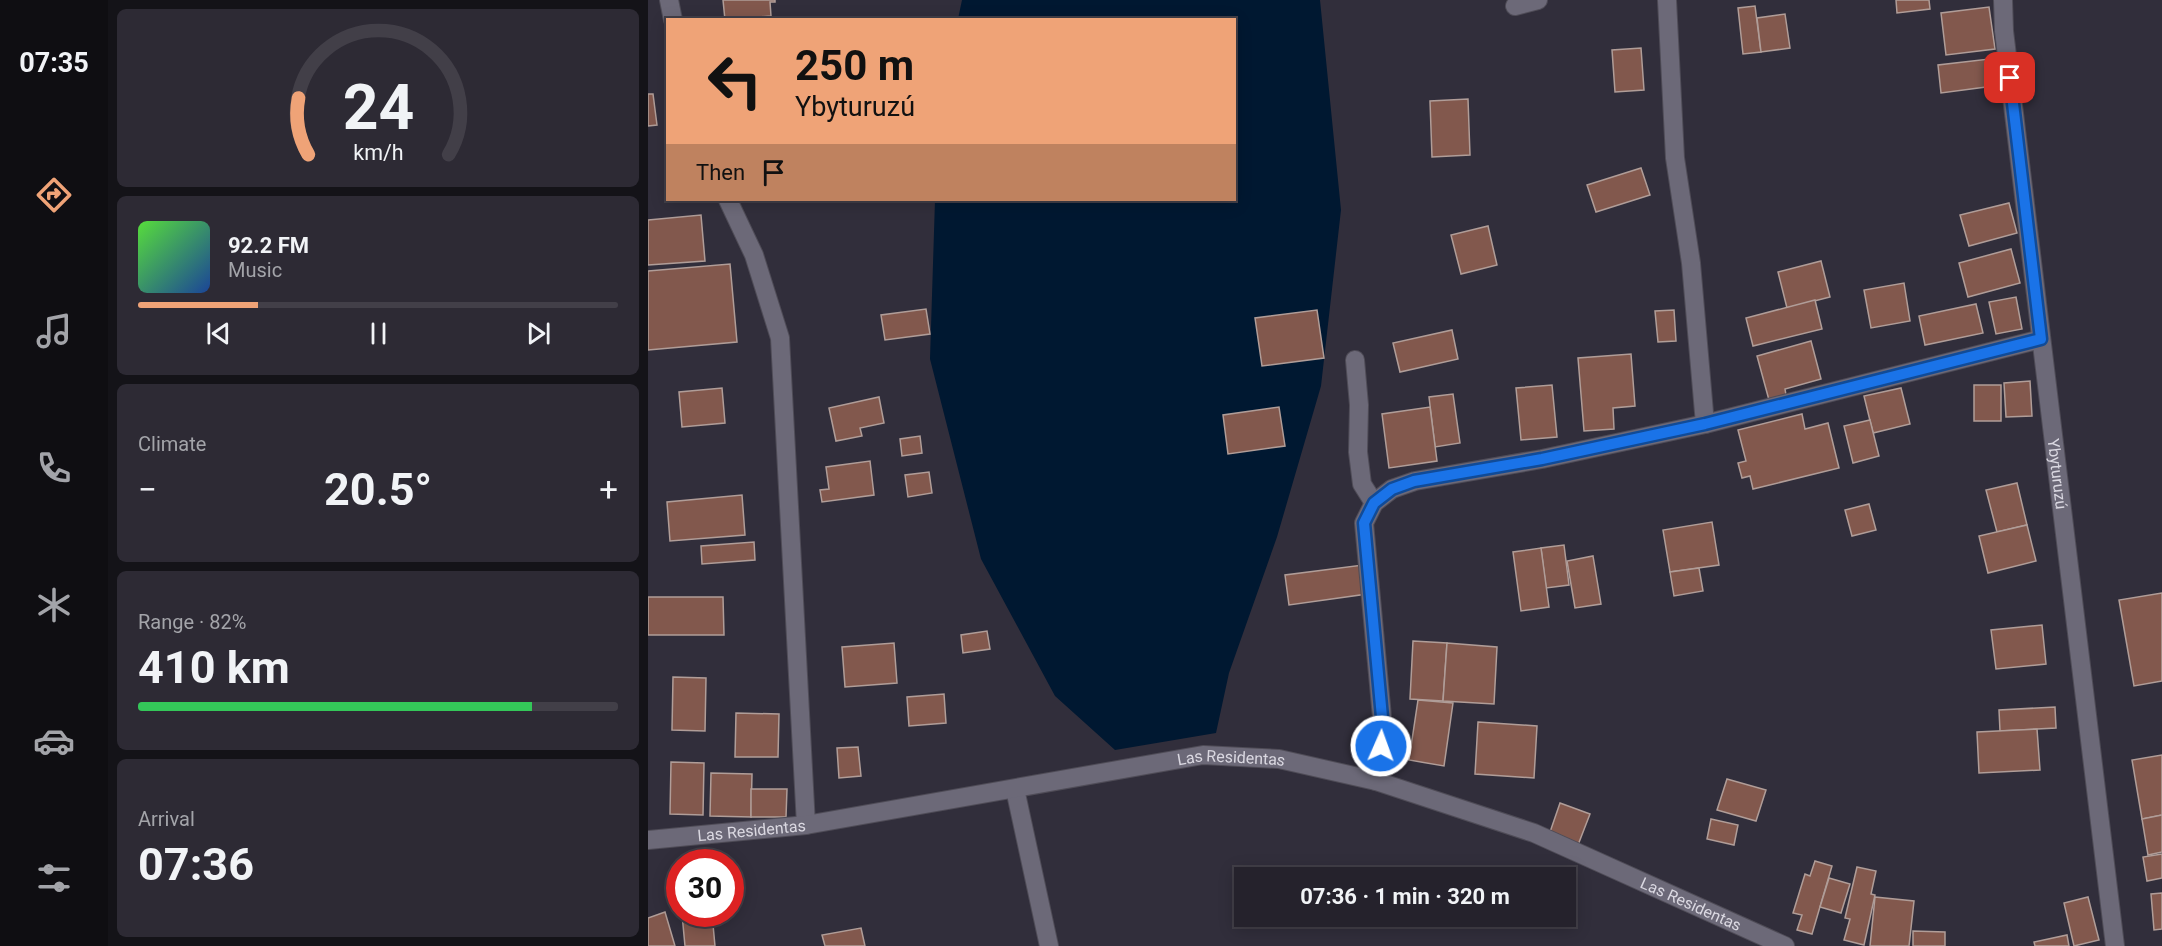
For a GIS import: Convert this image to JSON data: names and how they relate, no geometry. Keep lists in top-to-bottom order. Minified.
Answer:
{"streets":{"street":["Ybyturuzú","Las Residentas"]},"page":{"tabs":"07:35","turn":["250 m","Ybyturuzú"],"then":"Then","song":["92.2 FM","Music"],"tile":["Climate",["Range · 82%","410 km"],["Arrival","07:36"]],"heat":["−","20.5°","+"],"limit":"30","trip":"07:36 · 1 min · 320 m","gauge":["24","km/h"]}}
